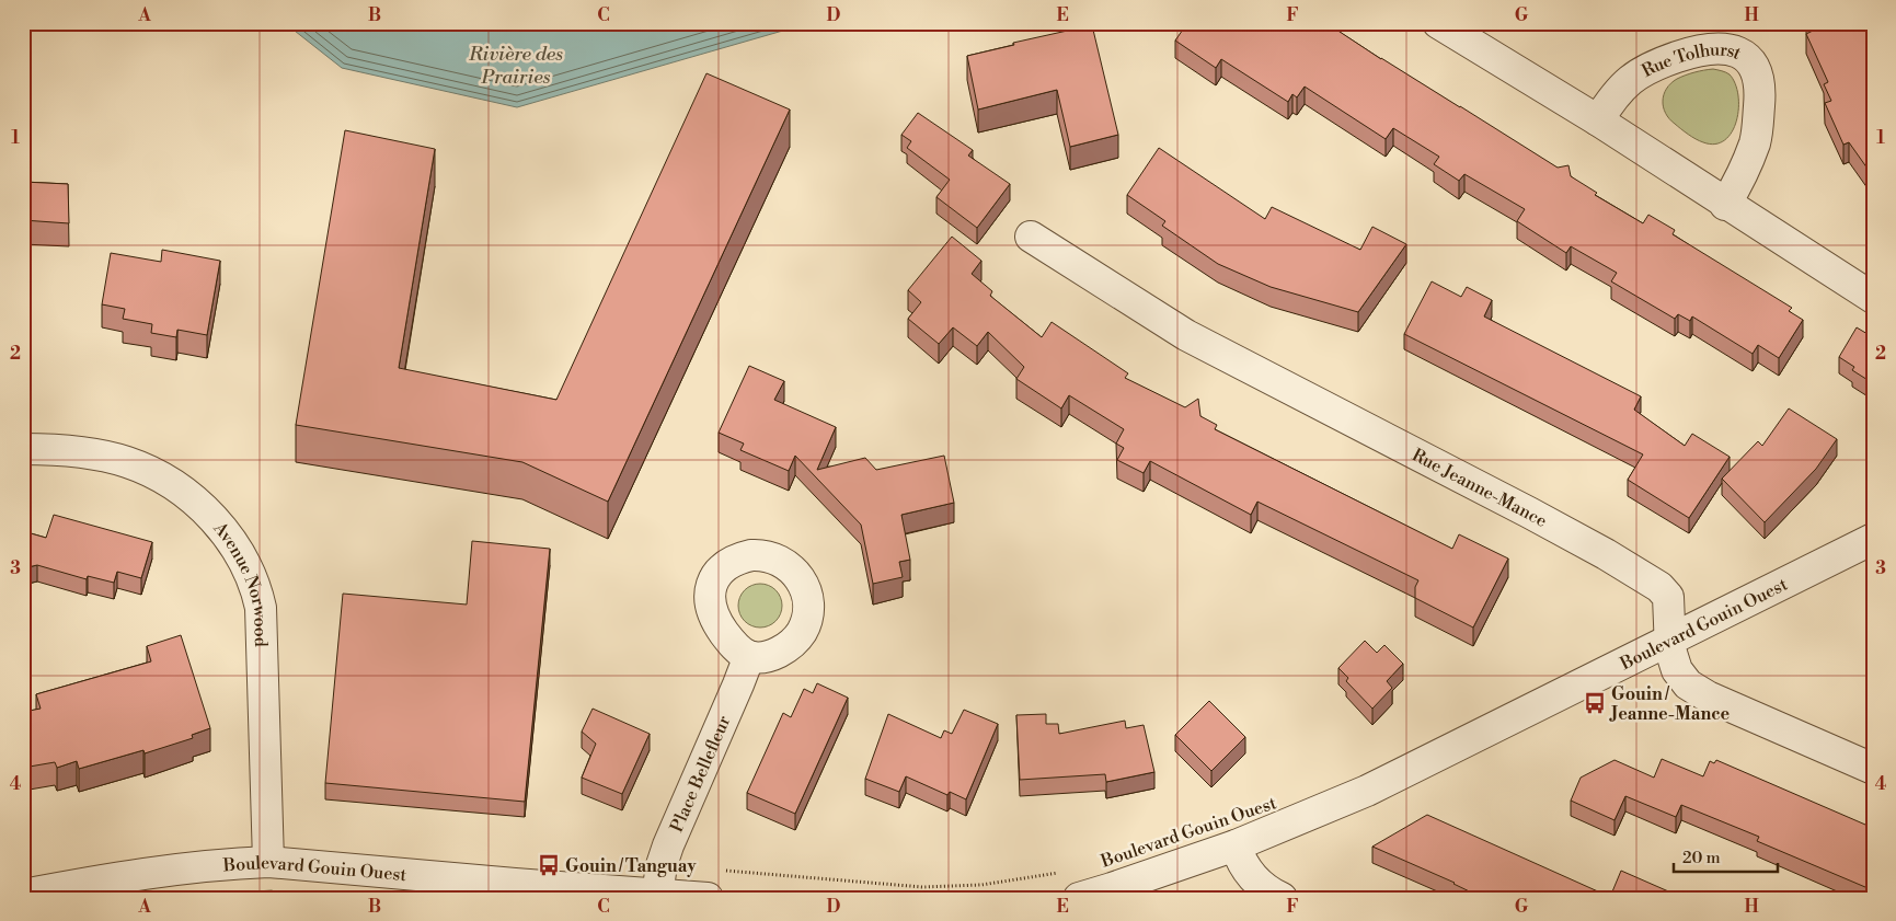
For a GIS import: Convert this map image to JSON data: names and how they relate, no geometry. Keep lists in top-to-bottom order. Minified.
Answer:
{"streets":{"street":["Rue Tolhurst","Rue Jeanne-Mance","Avenue Norwood","Boulevard Gouin Ouest","Place Bellefleur"]},"crossings":[["Rue Jeanne-Mance","Boulevard Gouin Ouest"],["Avenue Norwood","Boulevard Gouin Ouest"],["Boulevard Gouin Ouest","Place Bellefleur"]],"water":["Rivière des Prairies"],"places":{"bus stop":["Gouin / Jeanne-Mance","Gouin / Tanguay"]},"scale_bar":"20 m","grid":{"columns":["A","B","C","D","E","F","G","H"],"rows":["1","2","3","4"]}}
